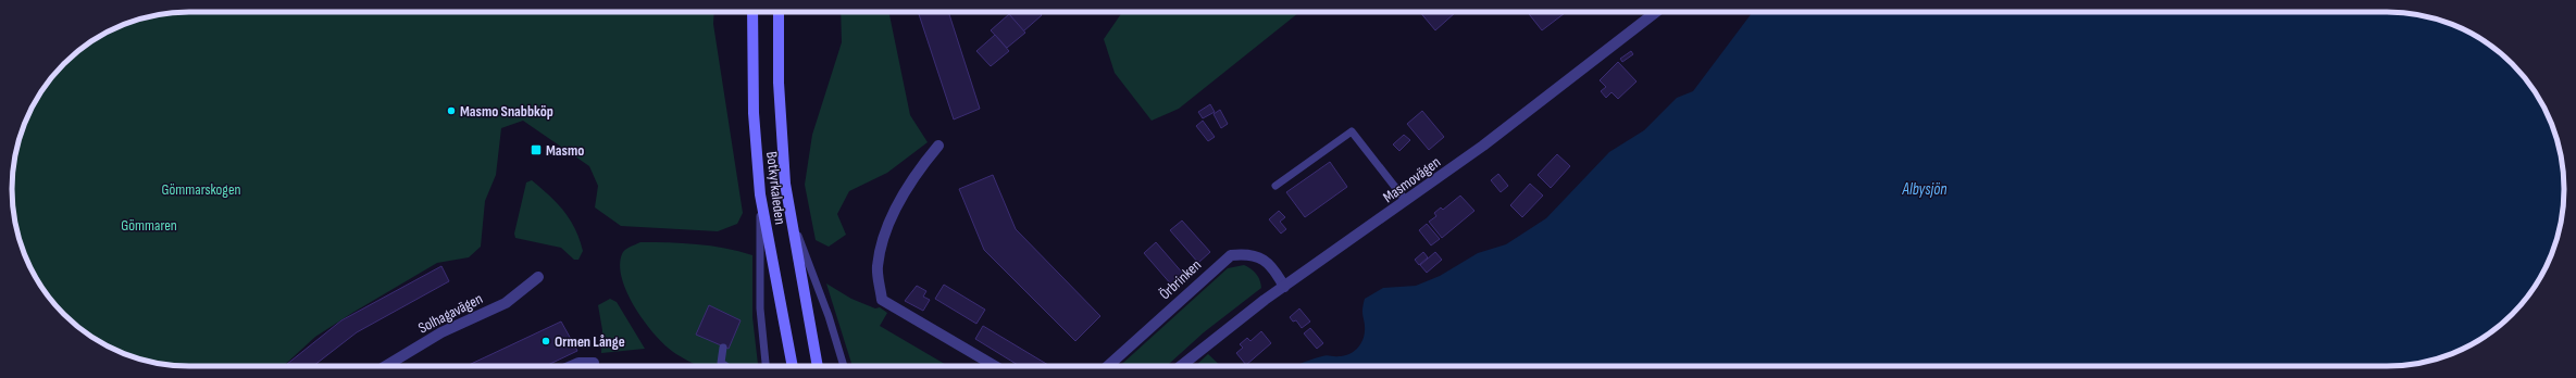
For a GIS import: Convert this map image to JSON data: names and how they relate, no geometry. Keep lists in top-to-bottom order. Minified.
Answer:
{"streets":{"main road":["Botkyrkaleden"],"street":["Masmovägen","Örbrinken","Solhagavägen"]},"crossings":[["Masmovägen","Örbrinken"]],"water":["Albysjön"],"parks":["Gömmarskogen","Gömmaren"],"places":{"other":["Masmo Snabbköp","Ormen Långe"],"transit":["Masmo"]}}
